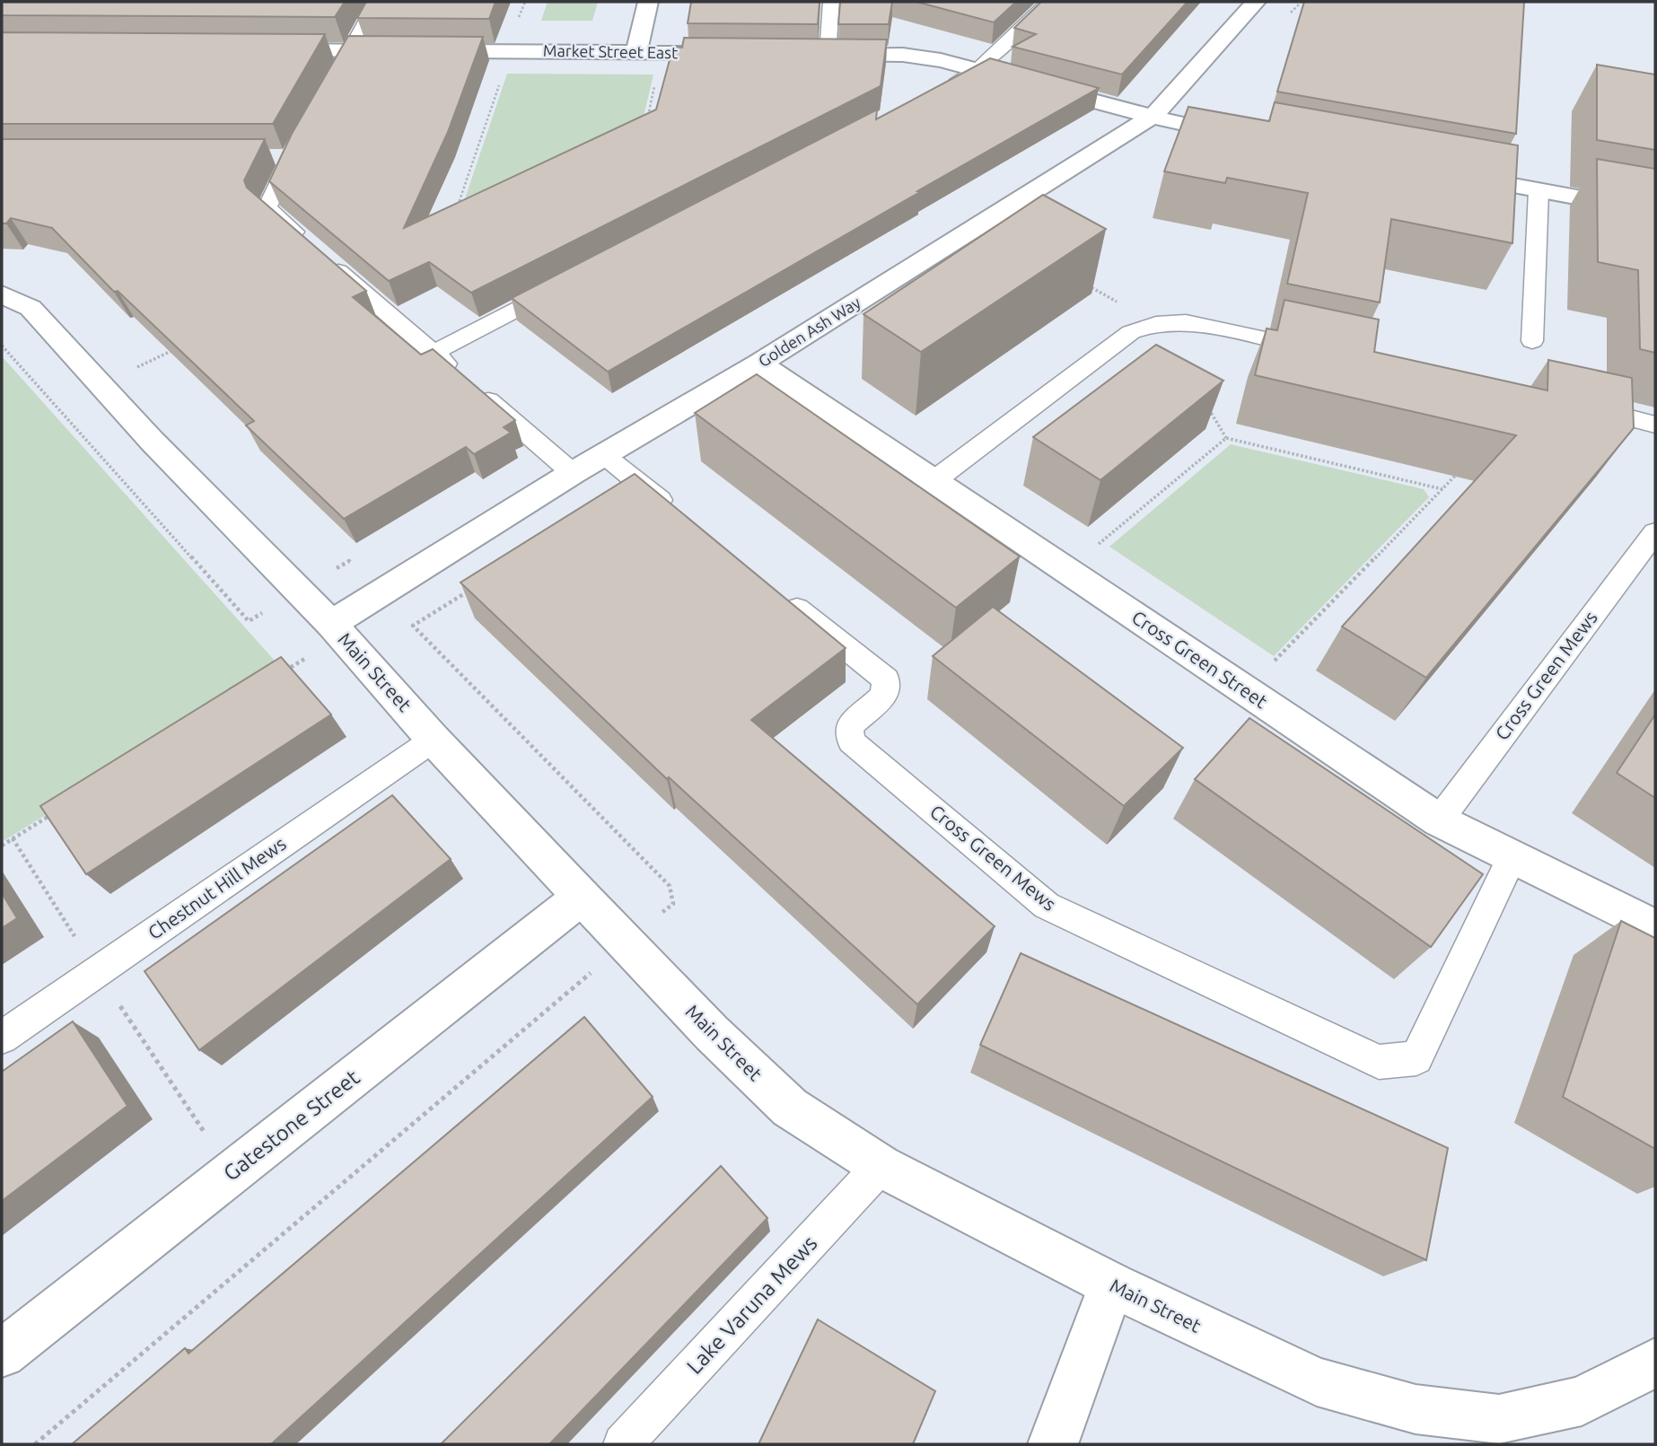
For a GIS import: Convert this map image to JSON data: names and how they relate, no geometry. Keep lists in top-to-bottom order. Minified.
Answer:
{"streets":{"street":["Market Street East","Golden Ash Way","Cross Green Street","Main Street","Gatestone Street"],"lane":["Cross Green Mews","Chestnut Hill Mews","Lake Varuna Mews"]},"crossings":[["Golden Ash Way","Cross Green Street"],["Golden Ash Way","Main Street"],["Cross Green Street","Cross Green Mews"],["Main Street","Chestnut Hill Mews"],["Main Street","Gatestone Street"],["Main Street","Lake Varuna Mews"]]}
